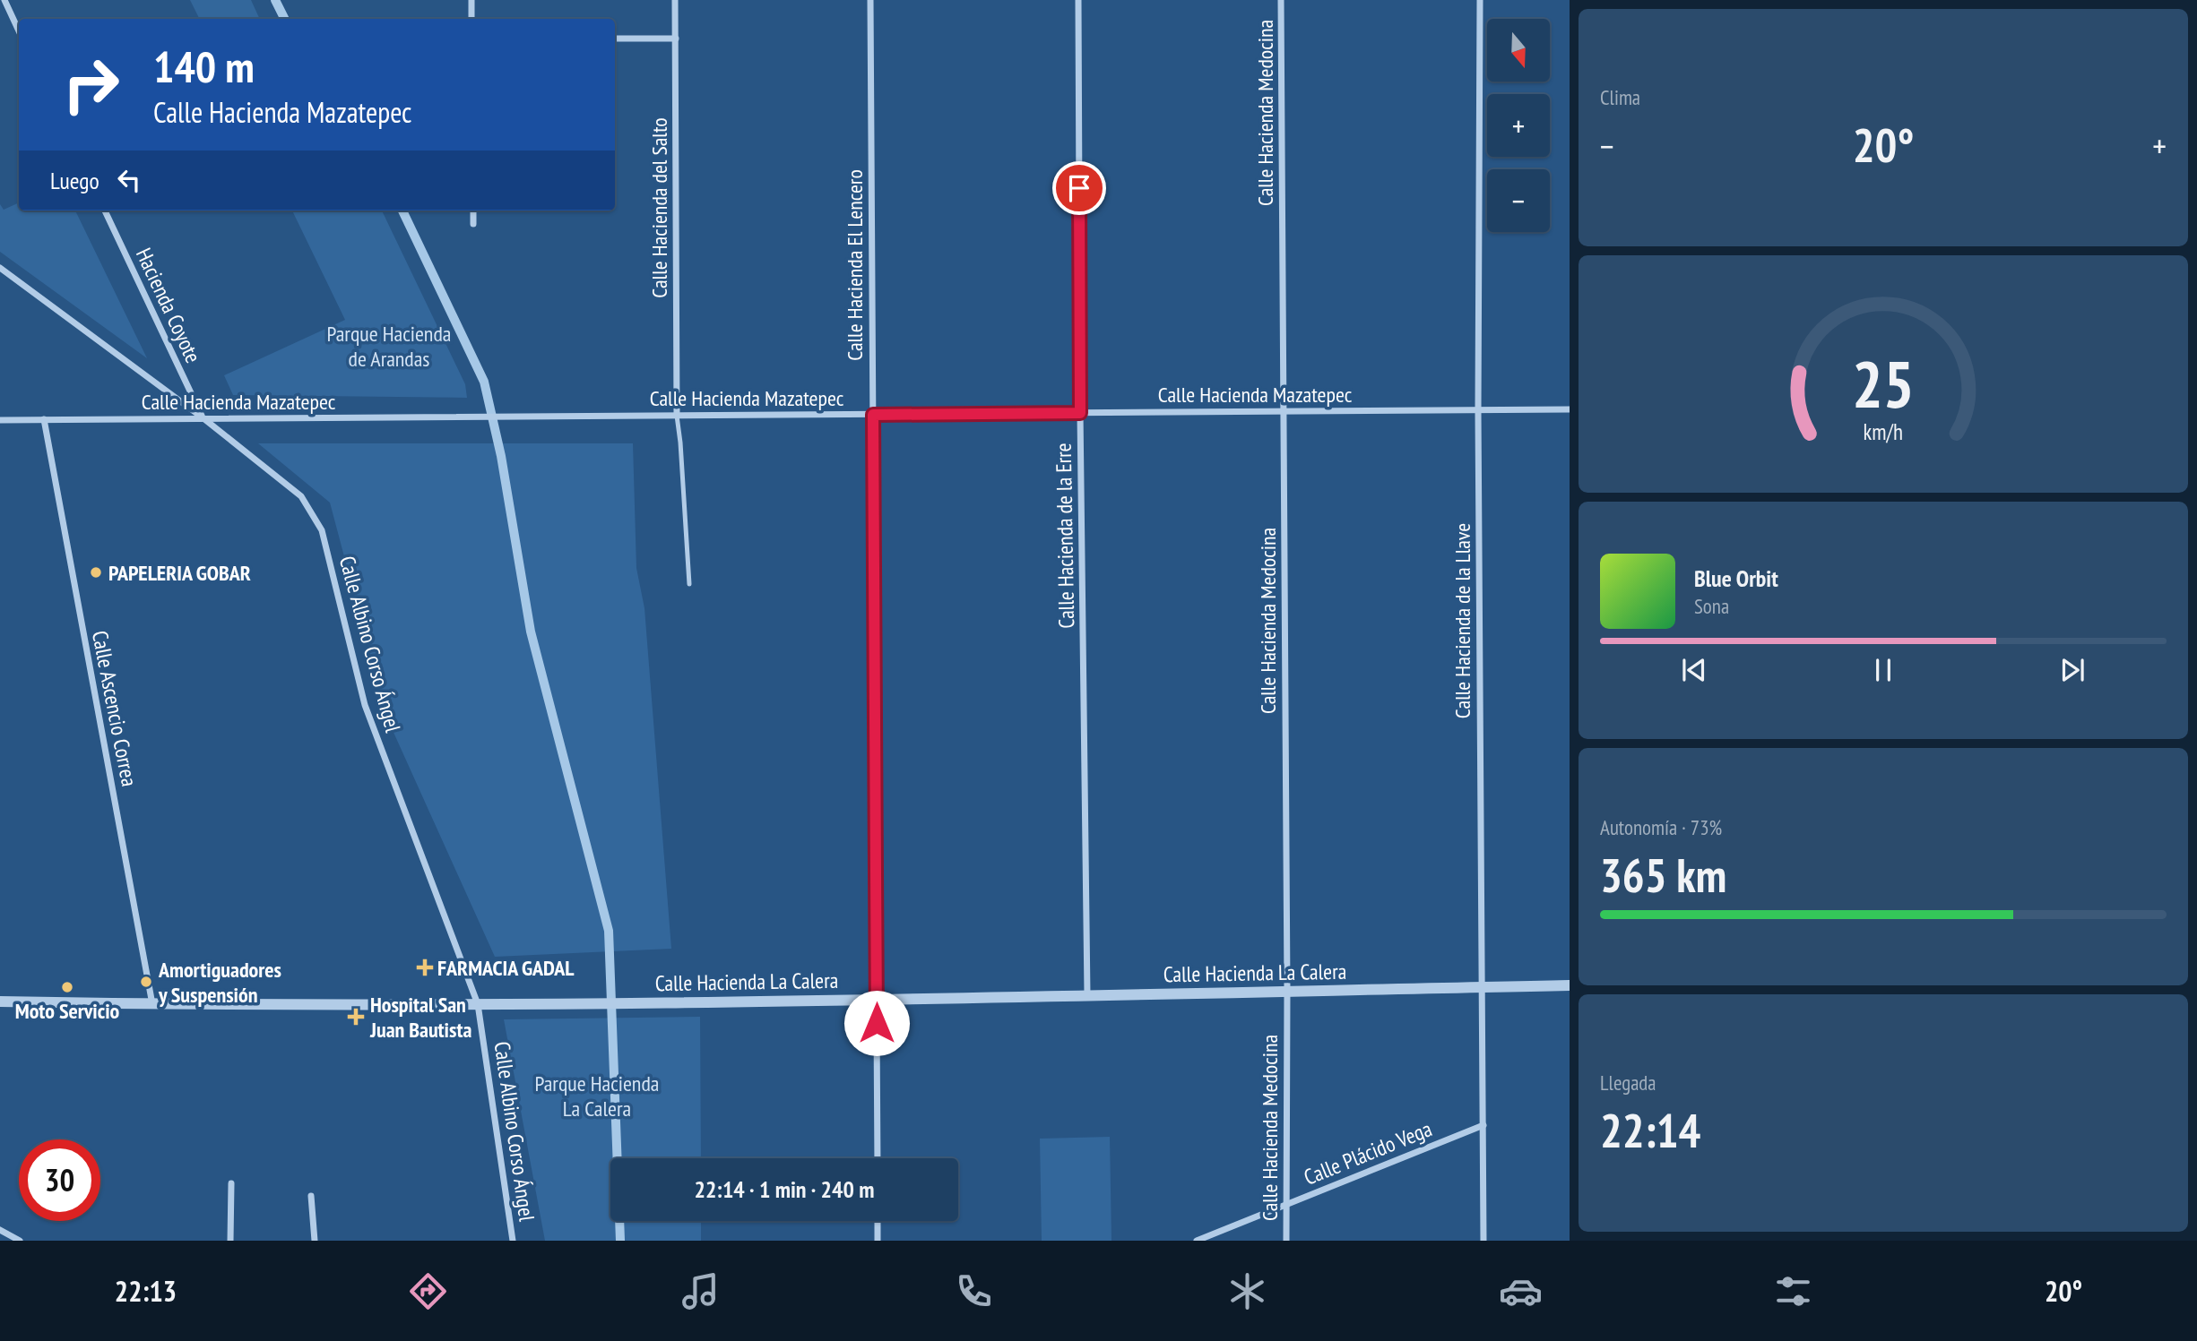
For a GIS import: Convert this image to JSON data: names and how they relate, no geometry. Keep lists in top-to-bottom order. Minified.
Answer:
{"streets":{"street":["Calle Hacienda Medocina","Calle Hacienda del Salto","Calle Hacienda El Lencero","Hacienda Coyote","Calle Hacienda Mazatepec","Calle Hacienda de la Erre","Calle Hacienda de la Llave","Calle Albino Corso Ángel","Calle Ascencio Correa","Calle Hacienda La Calera","Calle Plácido Vega"]},"crossings":[["Calle Hacienda Medocina","Calle Hacienda Mazatepec"],["Calle Hacienda Medocina","Calle Hacienda La Calera"],["Calle Hacienda Medocina","Calle Plácido Vega"],["Calle Hacienda del Salto","Calle Hacienda Mazatepec"],["Calle Hacienda El Lencero","Calle Hacienda Mazatepec"],["Calle Hacienda El Lencero","Calle Hacienda La Calera"],["Hacienda Coyote","Calle Hacienda Mazatepec"],["Hacienda Coyote","Calle Albino Corso Ángel"],["Calle Hacienda Mazatepec","Calle Hacienda de la Erre"],["Calle Hacienda Mazatepec","Calle Hacienda de la Llave"],["Calle Hacienda Mazatepec","Calle Albino Corso Ángel"],["Calle Hacienda Mazatepec","Calle Ascencio Correa"],["Calle Hacienda de la Erre","Calle Hacienda La Calera"],["Calle Hacienda de la Llave","Calle Hacienda La Calera"],["Calle Hacienda de la Llave","Calle Plácido Vega"],["Calle Albino Corso Ángel","Calle Hacienda La Calera"],["Calle Ascencio Correa","Calle Hacienda La Calera"]],"parks":["Parque Hacienda de Arandas","Parque Hacienda La Calera"],"places":{"other":["PAPELERIA GOBAR","Amortiguadores y Suspensión","Moto Servicio"],"health":["FARMACIA GADAL","Hospital San Juan Bautista"]},"north":"bottom","page":{"tile":["Clima",["Autonomía · 73%","365 km"],["Llegada","22:14"]],"map_buttons":["+","−"],"turn":["140 m","Calle Hacienda Mazatepec"],"heat":["−","20°","+"],"then":"Luego","song":["Blue Orbit","Sona"],"limit":"30","trip":"22:14 · 1 min · 240 m","tabs":["22:13","20°"],"gauge":["25","km/h"]}}
